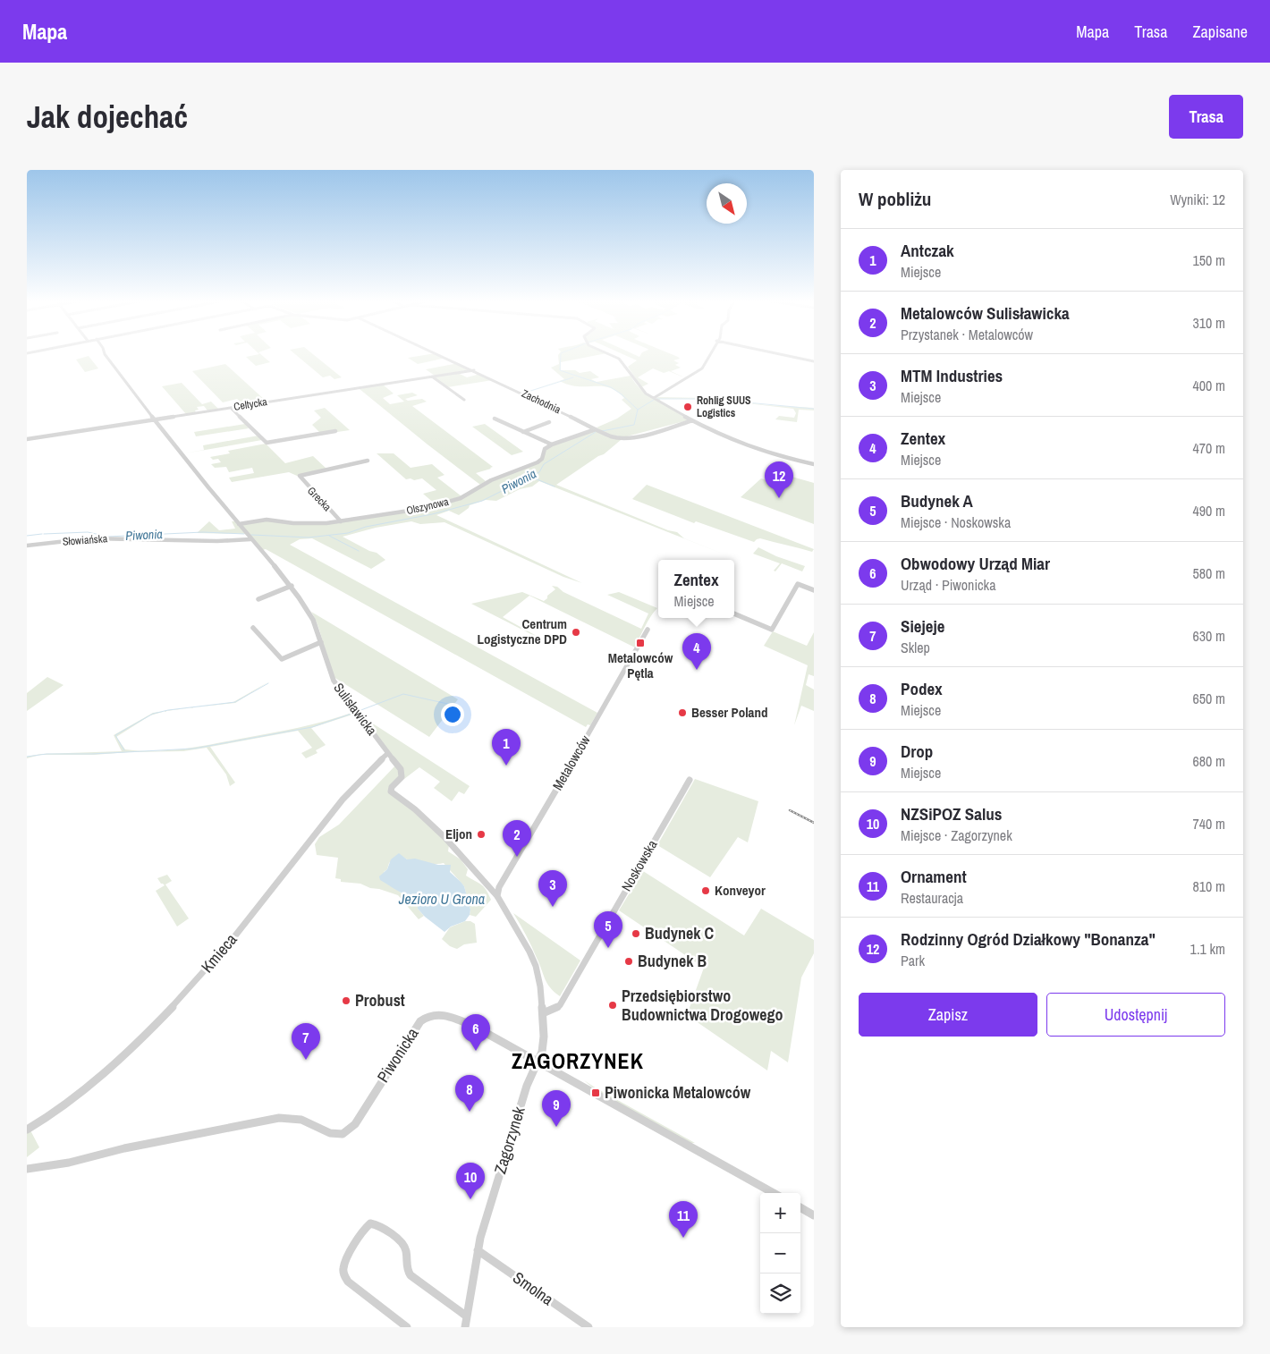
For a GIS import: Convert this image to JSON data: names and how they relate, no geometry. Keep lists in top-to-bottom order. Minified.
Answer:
{"streets":{"street":["Zachodnia","Celtycka","Grecka","Olszynowa","Słowiańska","Sulisławicka","Metalowców","Noskowska","Kmieca","Piwonicka","Zagorzynek","Smolna"]},"crossings":[["Zachodnia","Celtycka"],["Celtycka","Sulisławicka"],["Grecka","Olszynowa"],["Olszynowa","Sulisławicka"],["Słowiańska","Sulisławicka"],["Sulisławicka","Metalowców"],["Sulisławicka","Noskowska"],["Sulisławicka","Kmieca"],["Sulisławicka","Piwonicka"],["Sulisławicka","Zagorzynek"],["Piwonicka","Zagorzynek"],["Zagorzynek","Smolna"]],"districts":["ZAGORZYNEK"],"water":["Piwonia","Jezioro U Grona"],"places":{"other":["Rohlig SUUS Logistics","Centrum Logistyczne DPD","Besser Poland","Eljon","Konveyor","Budynek C","Budynek B","Probust","Przedsiębiorstwo Budownictwa Drogowego"],"transit":["Metalowców Pętla","Piwonicka Metalowców"]},"north":"bottom right","page":{"header":"Mapa","nav":["Mapa","Trasa","Zapisane"],"buttons":["Trasa",["Zapisz","Udostępnij"]],"title":"Jak dojechać","heading":["W pobliżu","Wyniki: 12"],"list":[{"mark":"1","name":"Antczak","note":"Miejsce","value":"150 m"},{"mark":"2","name":"Metalowców Sulisławicka","note":"Przystanek · Metalowców","value":"310 m"},{"mark":"3","name":"MTM Industries","note":"Miejsce","value":"400 m"},{"mark":"4","name":"Zentex","note":"Miejsce","value":"470 m"},{"mark":"5","name":"Budynek A","note":"Miejsce · Noskowska","value":"490 m"},{"mark":"6","name":"Obwodowy Urząd Miar","note":"Urząd · Piwonicka","value":"580 m"},{"mark":"7","name":"Siejeje","note":"Sklep","value":"630 m"},{"mark":"8","name":"Podex","note":"Miejsce","value":"650 m"},{"mark":"9","name":"Drop","note":"Miejsce","value":"680 m"},{"mark":"10","name":"NZSiPOZ Salus","note":"Miejsce · Zagorzynek","value":"740 m"},{"mark":"11","name":"Ornament","note":"Restauracja","value":"810 m"},{"mark":"12","name":"Rodzinny Ogród Działkowy \"Bonanza\"","note":"Park","value":"1.1 km"}],"pins":["12","4","1","2","3","5","6","7","8","9","10","11"],"popup":["Zentex","Miejsce"],"map_buttons":["+","−"]}}
